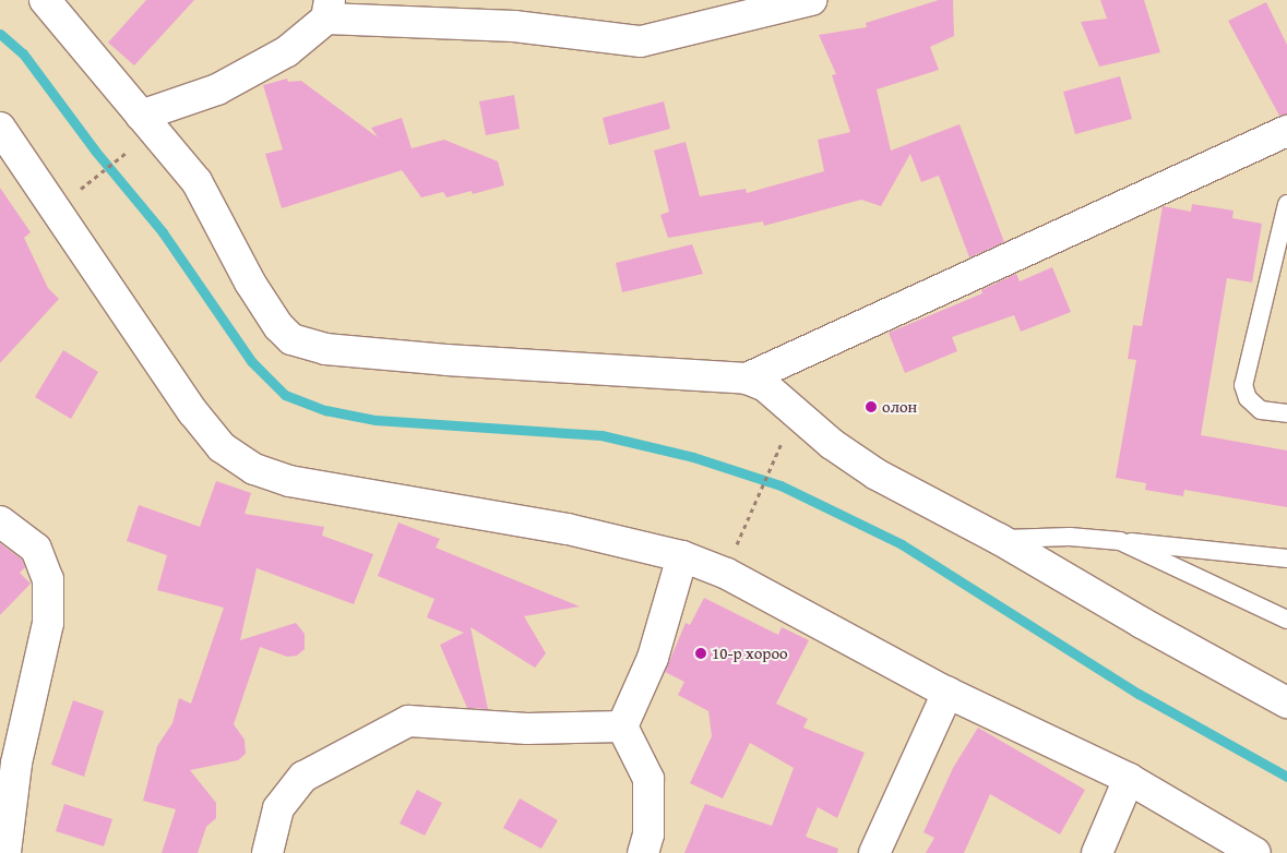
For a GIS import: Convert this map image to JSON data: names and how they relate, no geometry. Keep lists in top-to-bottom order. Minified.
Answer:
{"places":["олон","10-р хороо"]}
